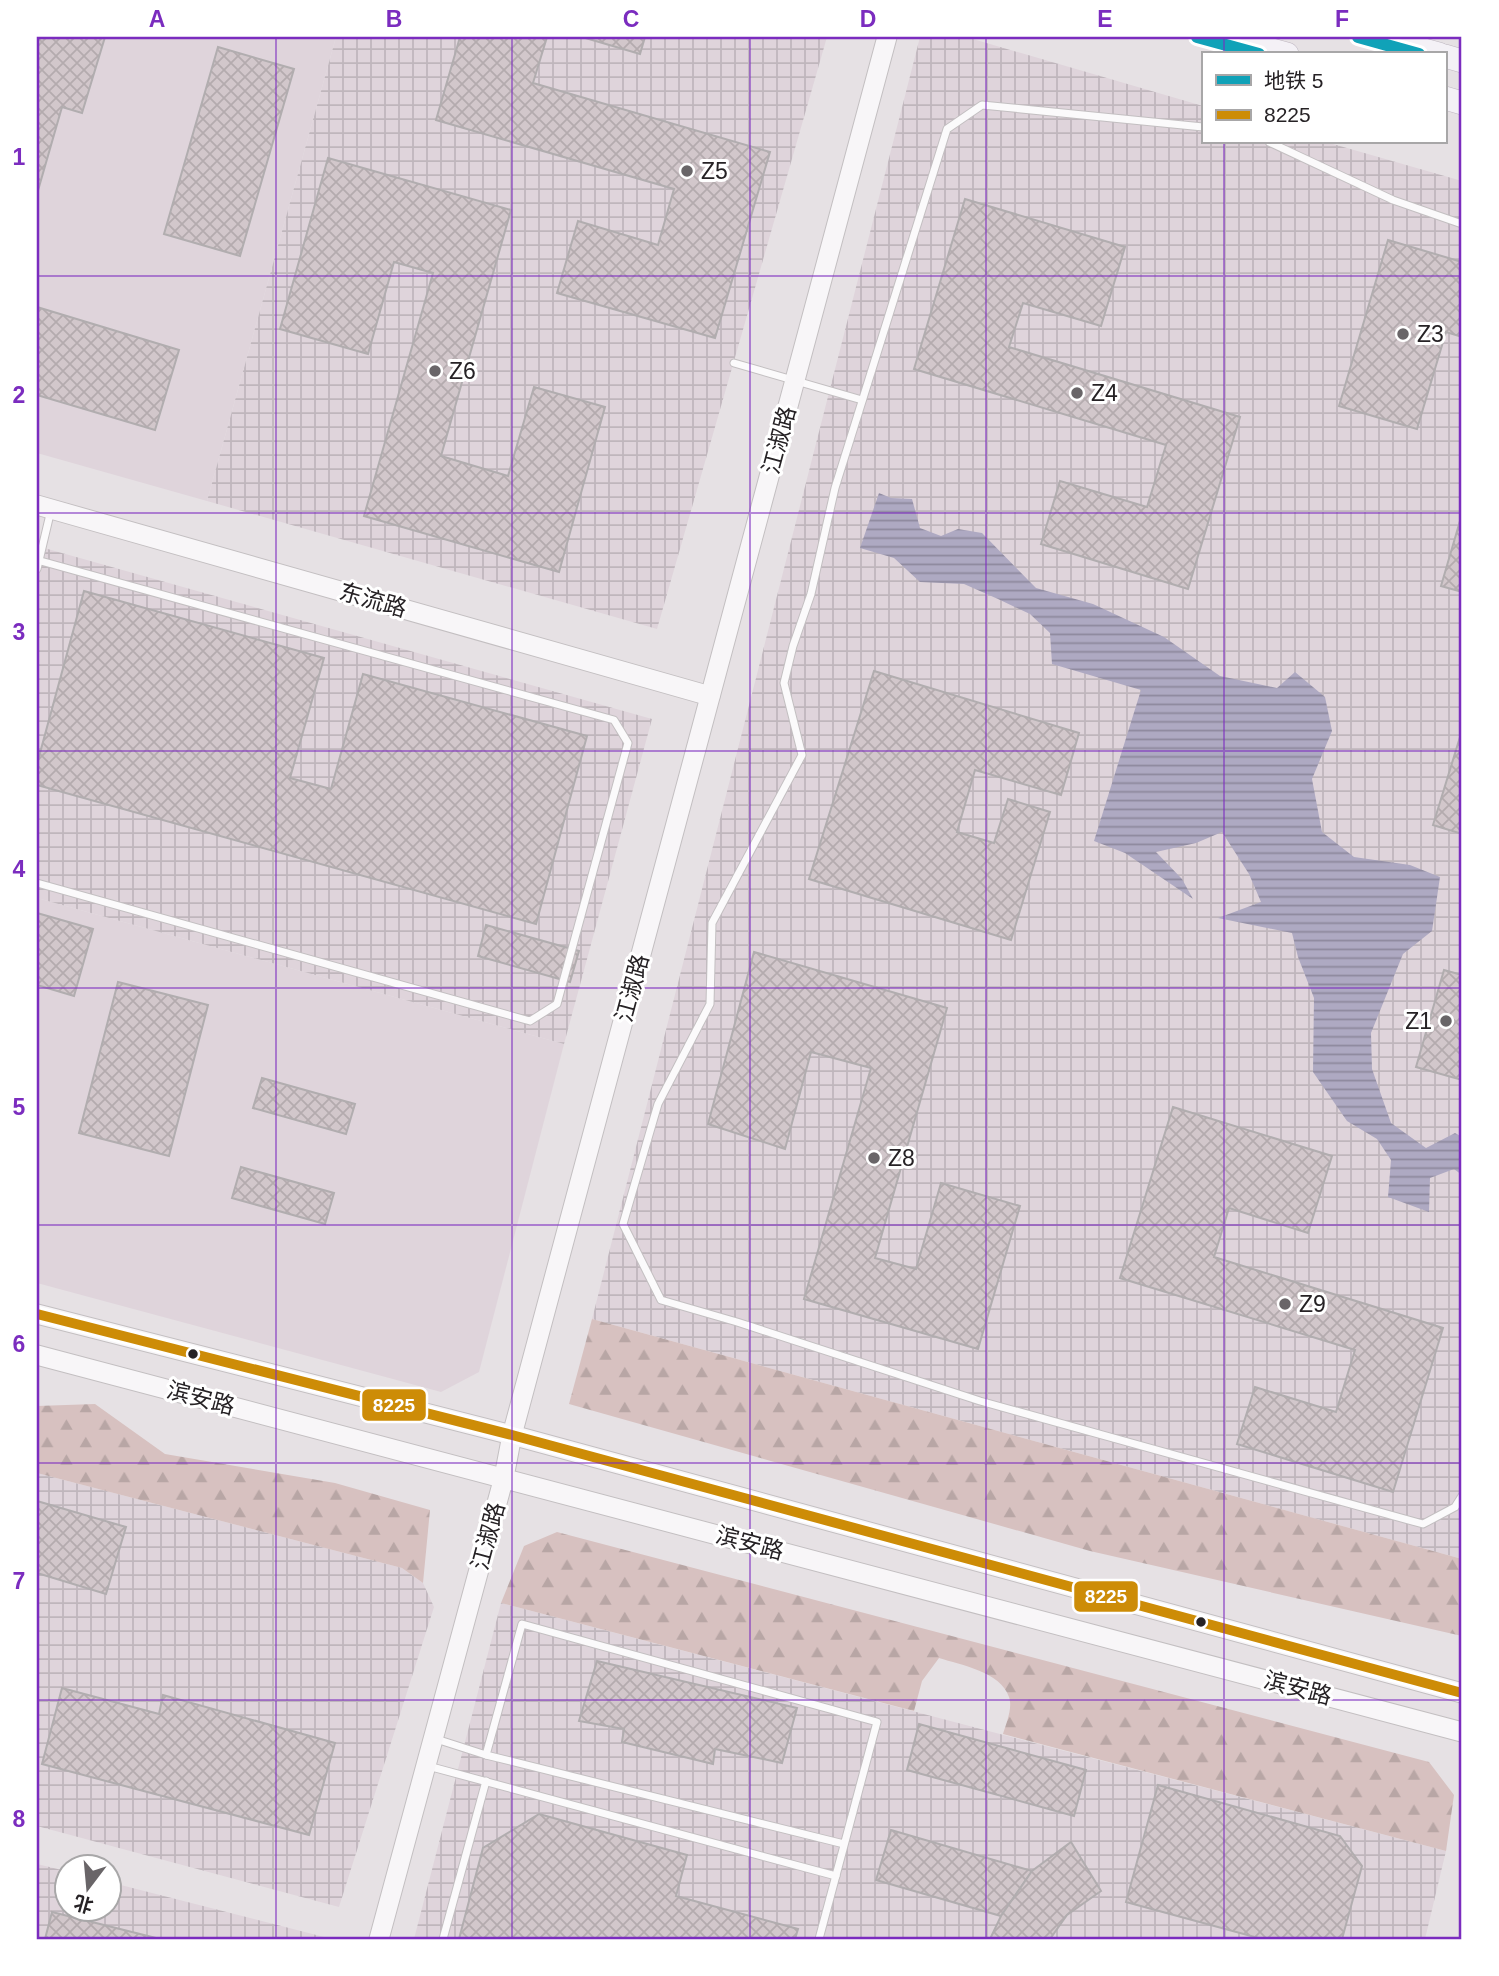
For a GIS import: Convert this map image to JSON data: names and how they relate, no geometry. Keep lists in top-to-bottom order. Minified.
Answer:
{"streets":{"main road":["江淑路","东流路","滨安路"]},"crossings":[["江淑路","东流路"],["江淑路","滨安路"]],"places":["Z5","Z3","Z6","Z4","Z1","Z8","Z9"],"lines":["metro line 5","transit line 8225"],"legend":["地铁 5","8225"],"north":"bottom","grid":{"columns":["A","B","C","D","E","F"],"rows":["1","2","3","4","5","6","7","8"]}}
